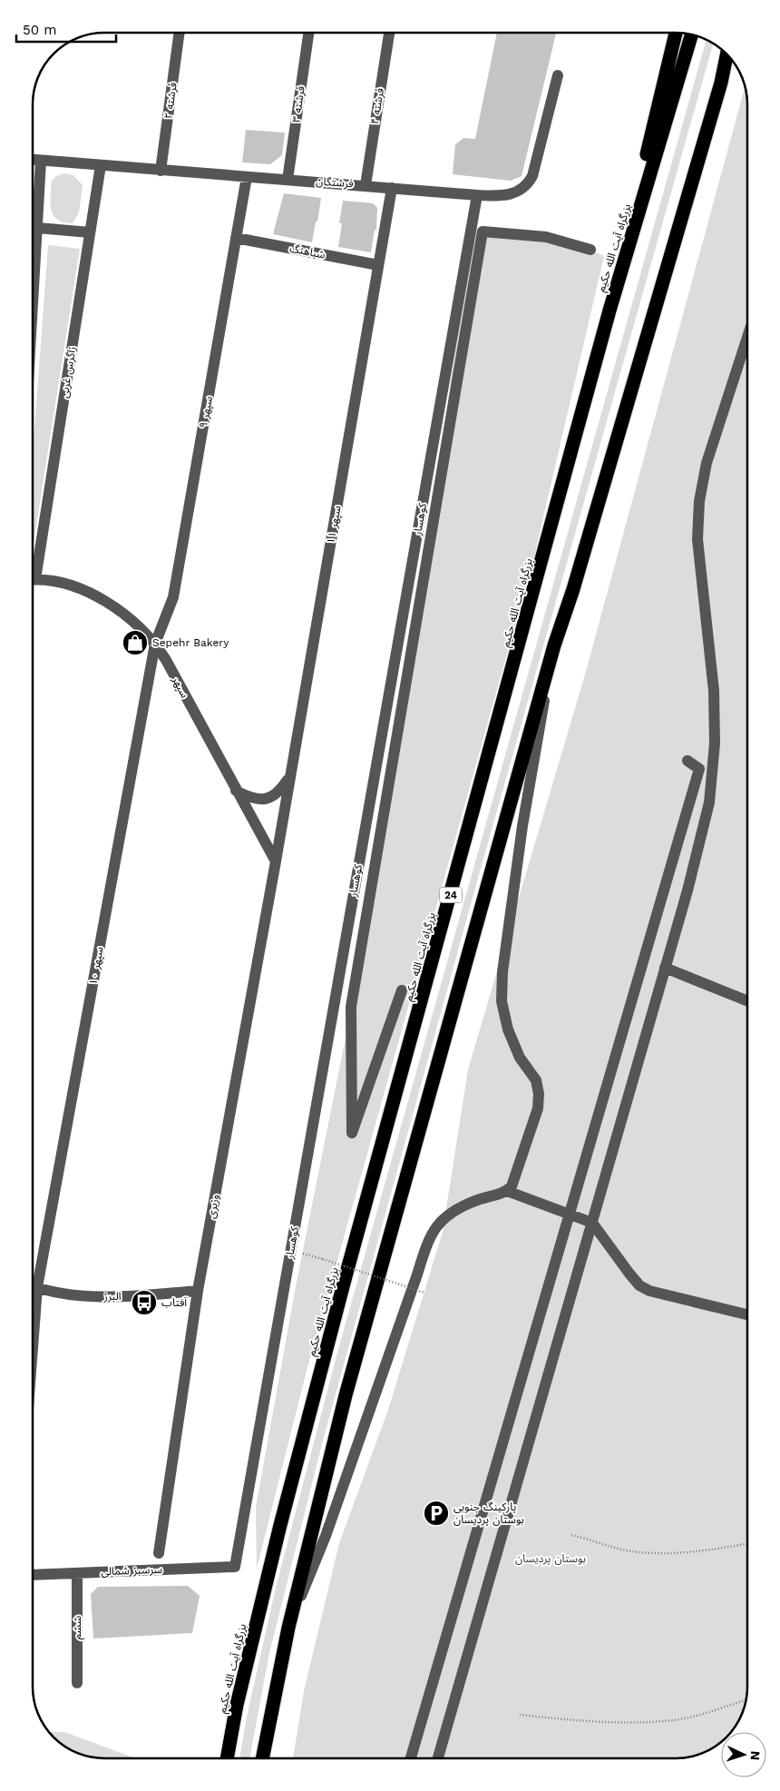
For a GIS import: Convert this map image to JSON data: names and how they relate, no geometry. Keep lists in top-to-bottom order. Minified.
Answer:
{"streets":{"highway":["بزرگراه آیت الله حکیم","24"],"street":["فرشته ۲","فرشته ۳","فرشته ۴","فرشتگان","شباهنگ","زاگرس غربی","سپهر ۹","کوهسار","سپهر ۱۱","سپهر","سپهر ۱۰","وزیری","البرز","سرسبز شمالی","ششم"]},"crossings":[["فرشته ۲","فرشتگان"],["فرشته ۳","فرشتگان"],["فرشته ۴","فرشتگان"],["فرشتگان","زاگرس غربی"],["فرشتگان","سپهر ۹"],["فرشتگان","کوهسار"],["فرشتگان","سپهر ۱۱"],["شباهنگ","سپهر ۹"],["شباهنگ","سپهر ۱۱"],["سپهر ۹","سپهر"],["سپهر ۹","سپهر ۱۰"],["کوهسار","سرسبز شمالی"],["سپهر ۱۱","سپهر"],["سپهر ۱۱","وزیری"],["سپهر","سپهر ۱۰"],["سپهر","وزیری"],["سپهر ۱۰","البرز"],["وزیری","البرز"],["سرسبز شمالی","ششم"]],"parks":["بوستان پردیسان"],"places":{"shop":["Sepehr Bakery"],"bus stop":["آفتاب"],"parking":["پارکینگ جنوبی بوستان پردیسان"]},"scale_bar":"50 m","north":"right"}
